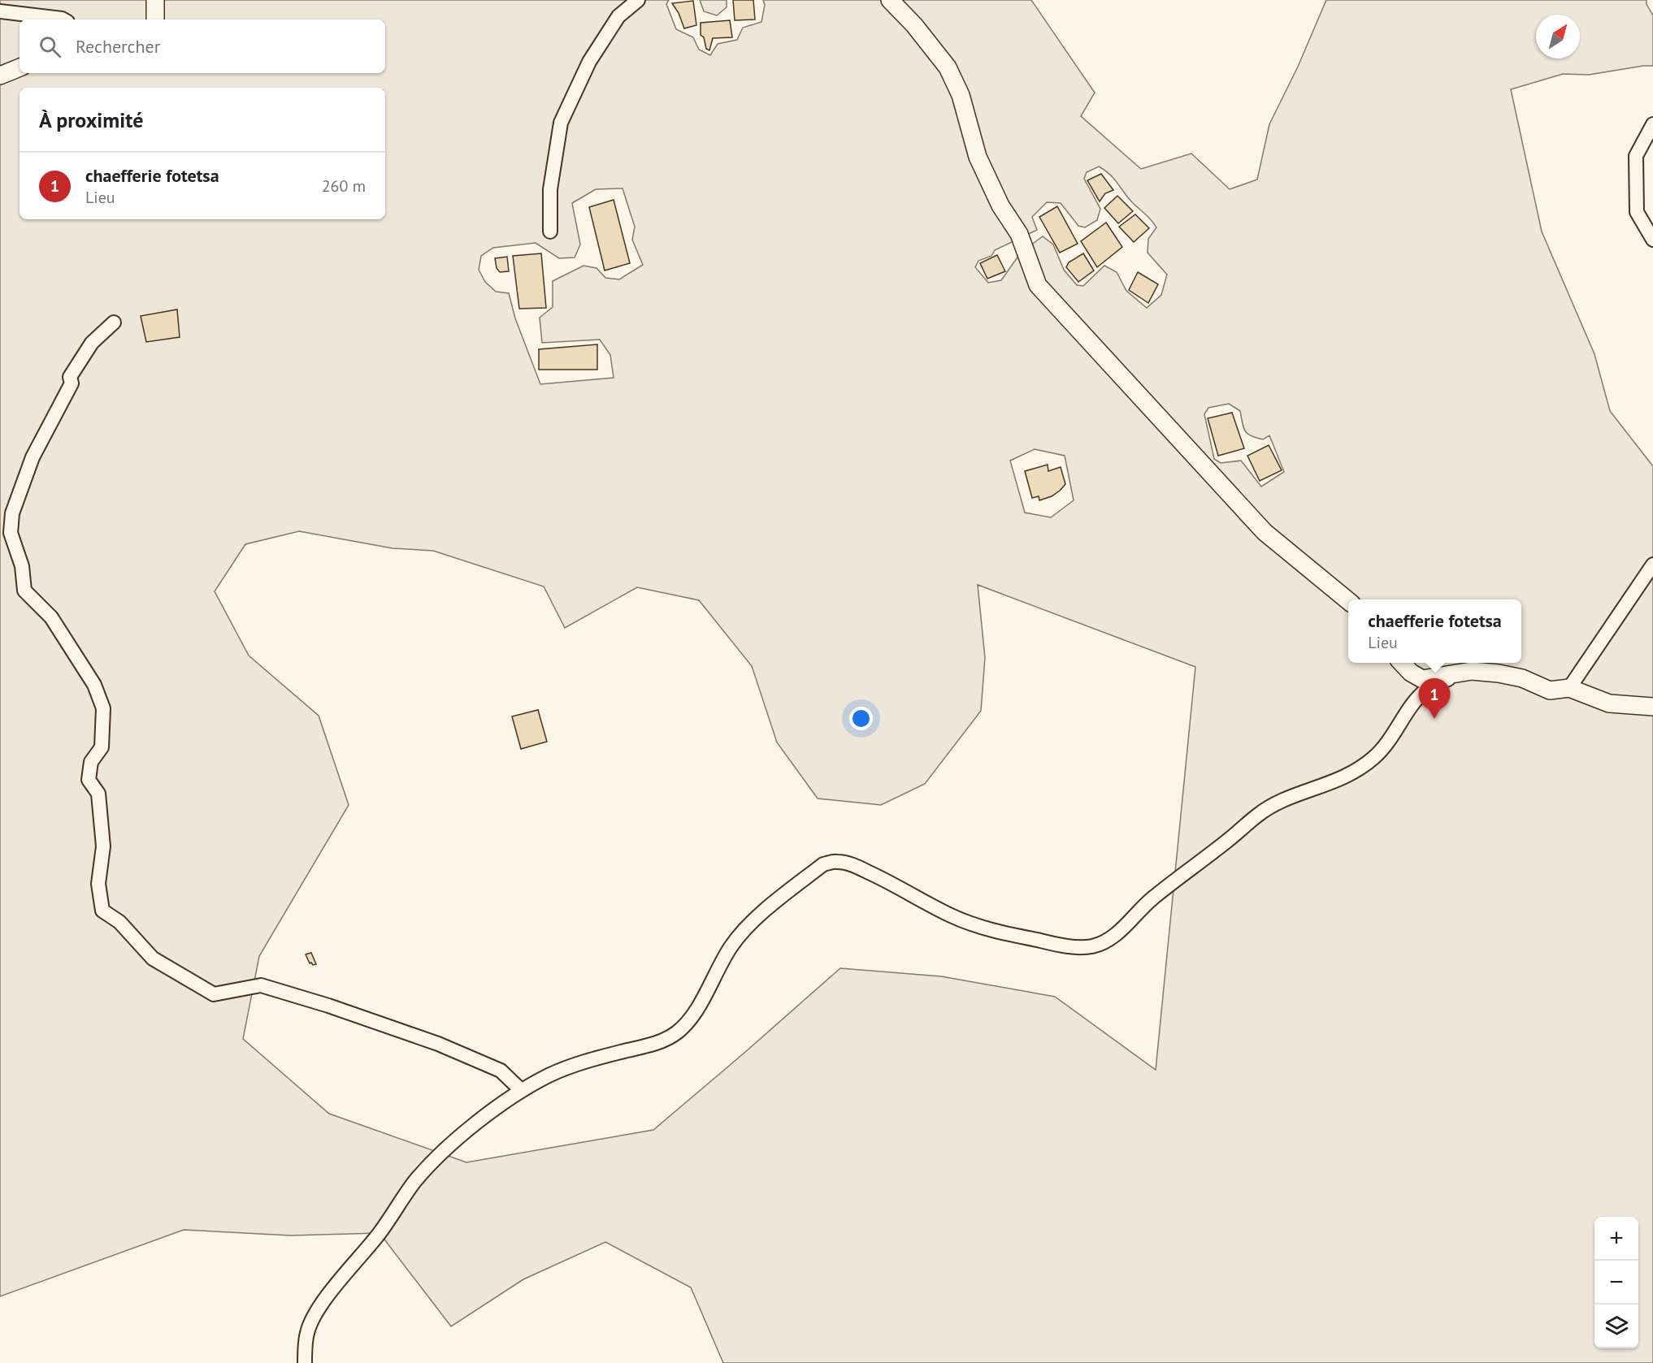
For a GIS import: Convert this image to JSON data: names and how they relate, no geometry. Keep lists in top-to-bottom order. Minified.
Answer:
{"north":"top right","page":{"search":"Rechercher","heading":"À proximité","list":[{"mark":"1","name":"chaefferie fotetsa","note":"Lieu","value":"260 m"}],"popup":["chaefferie fotetsa","Lieu"],"pins":"1","map_buttons":["+","−"]}}
